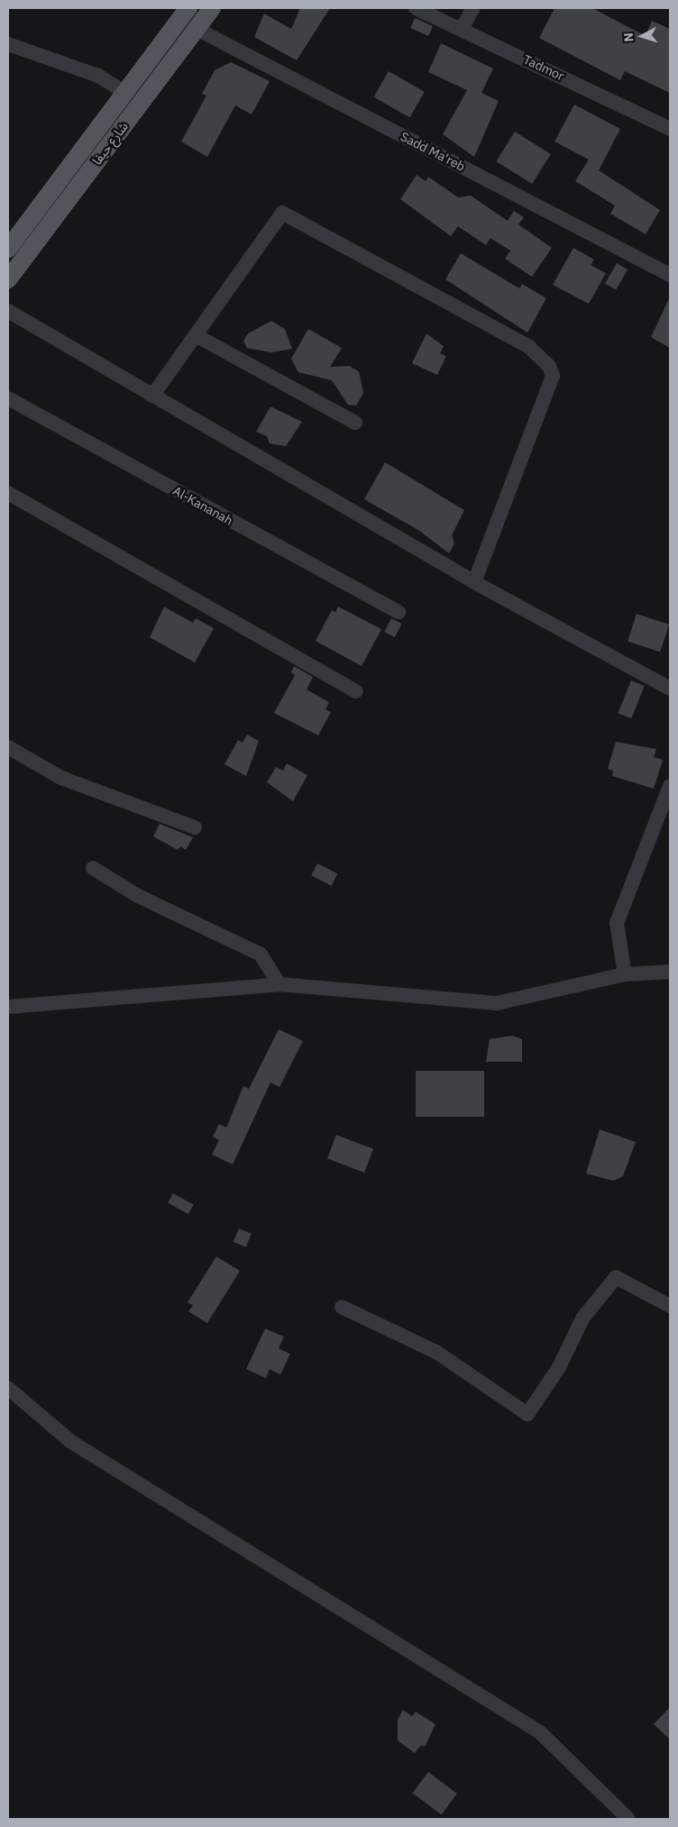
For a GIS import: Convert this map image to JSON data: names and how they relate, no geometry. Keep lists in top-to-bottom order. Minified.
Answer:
{"streets":{"main road":["شارع حيفا"],"street":["Tadmor","Sadd Ma'reb","Al-Kananah"]},"crossings":[["شارع حيفا","Sadd Ma'reb"]],"north":"left"}
